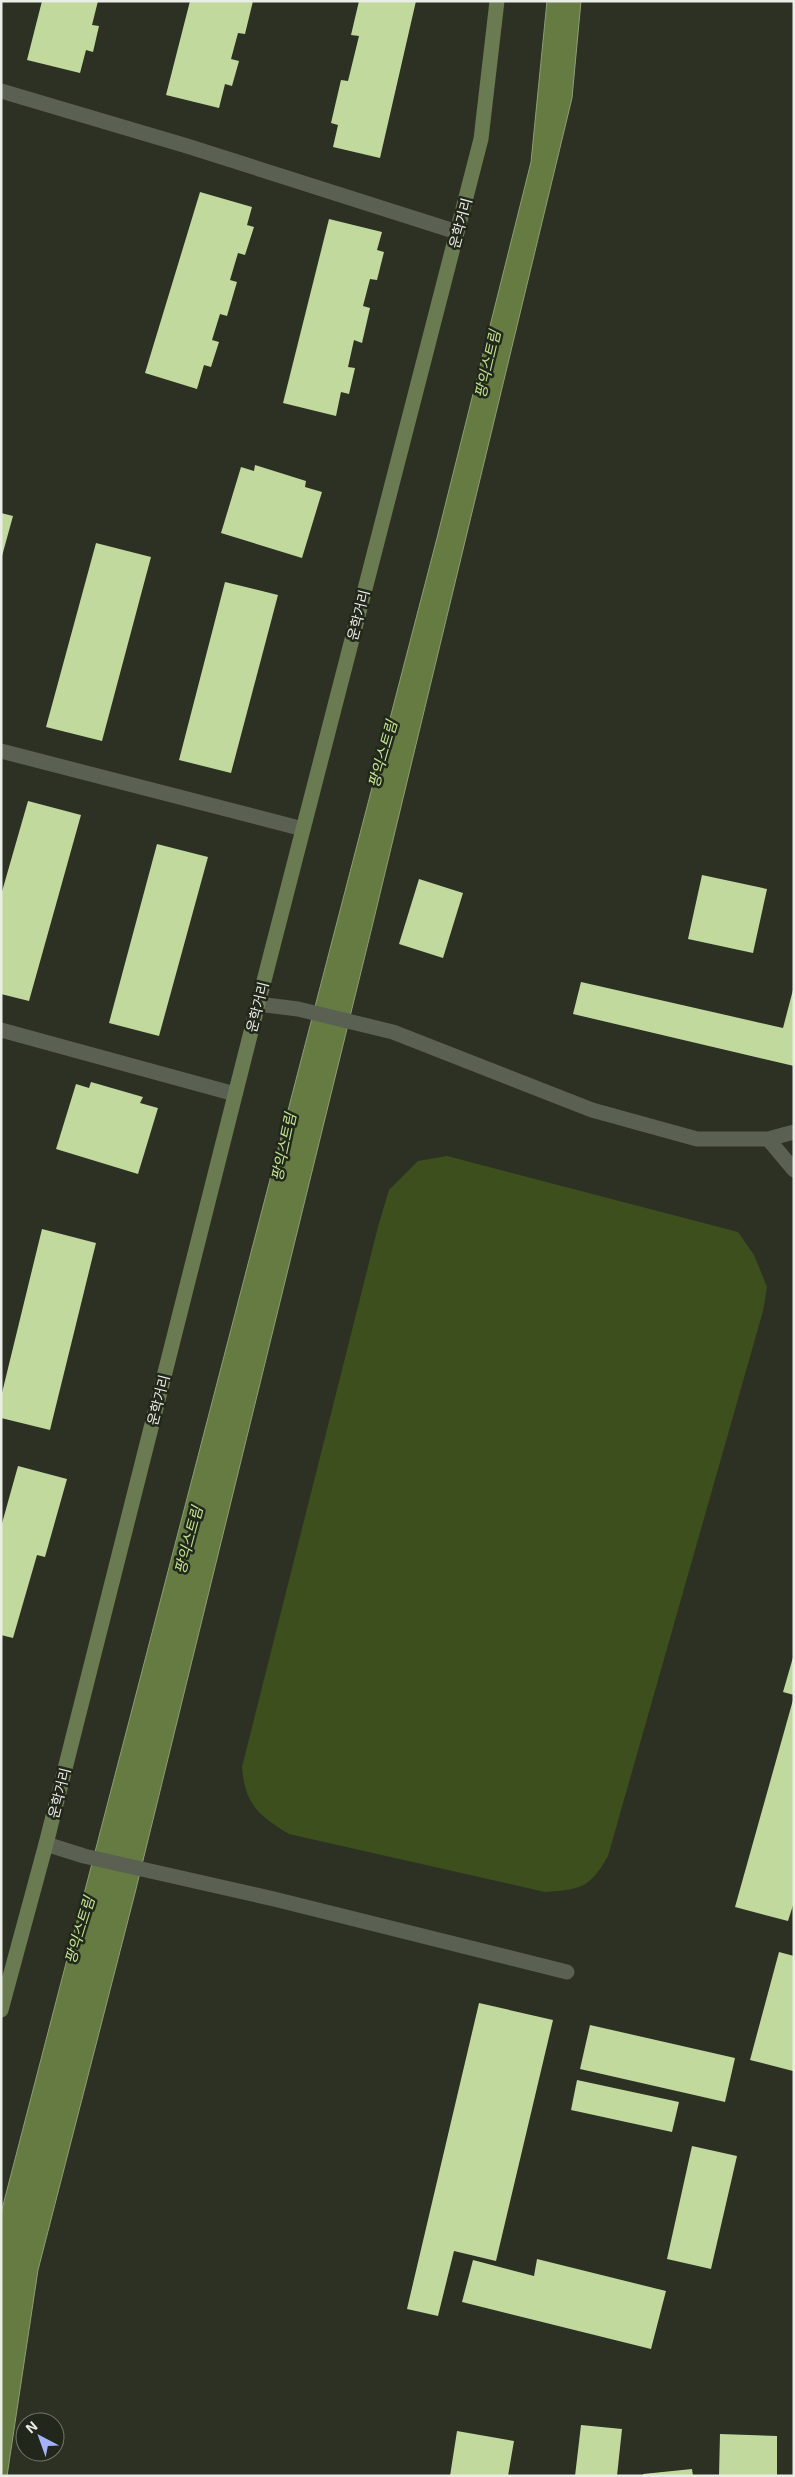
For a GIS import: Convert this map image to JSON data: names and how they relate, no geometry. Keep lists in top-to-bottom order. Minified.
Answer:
{"streets":{"main road":["운학거리"]},"water":["팡익스트림"],"north":"top left"}
